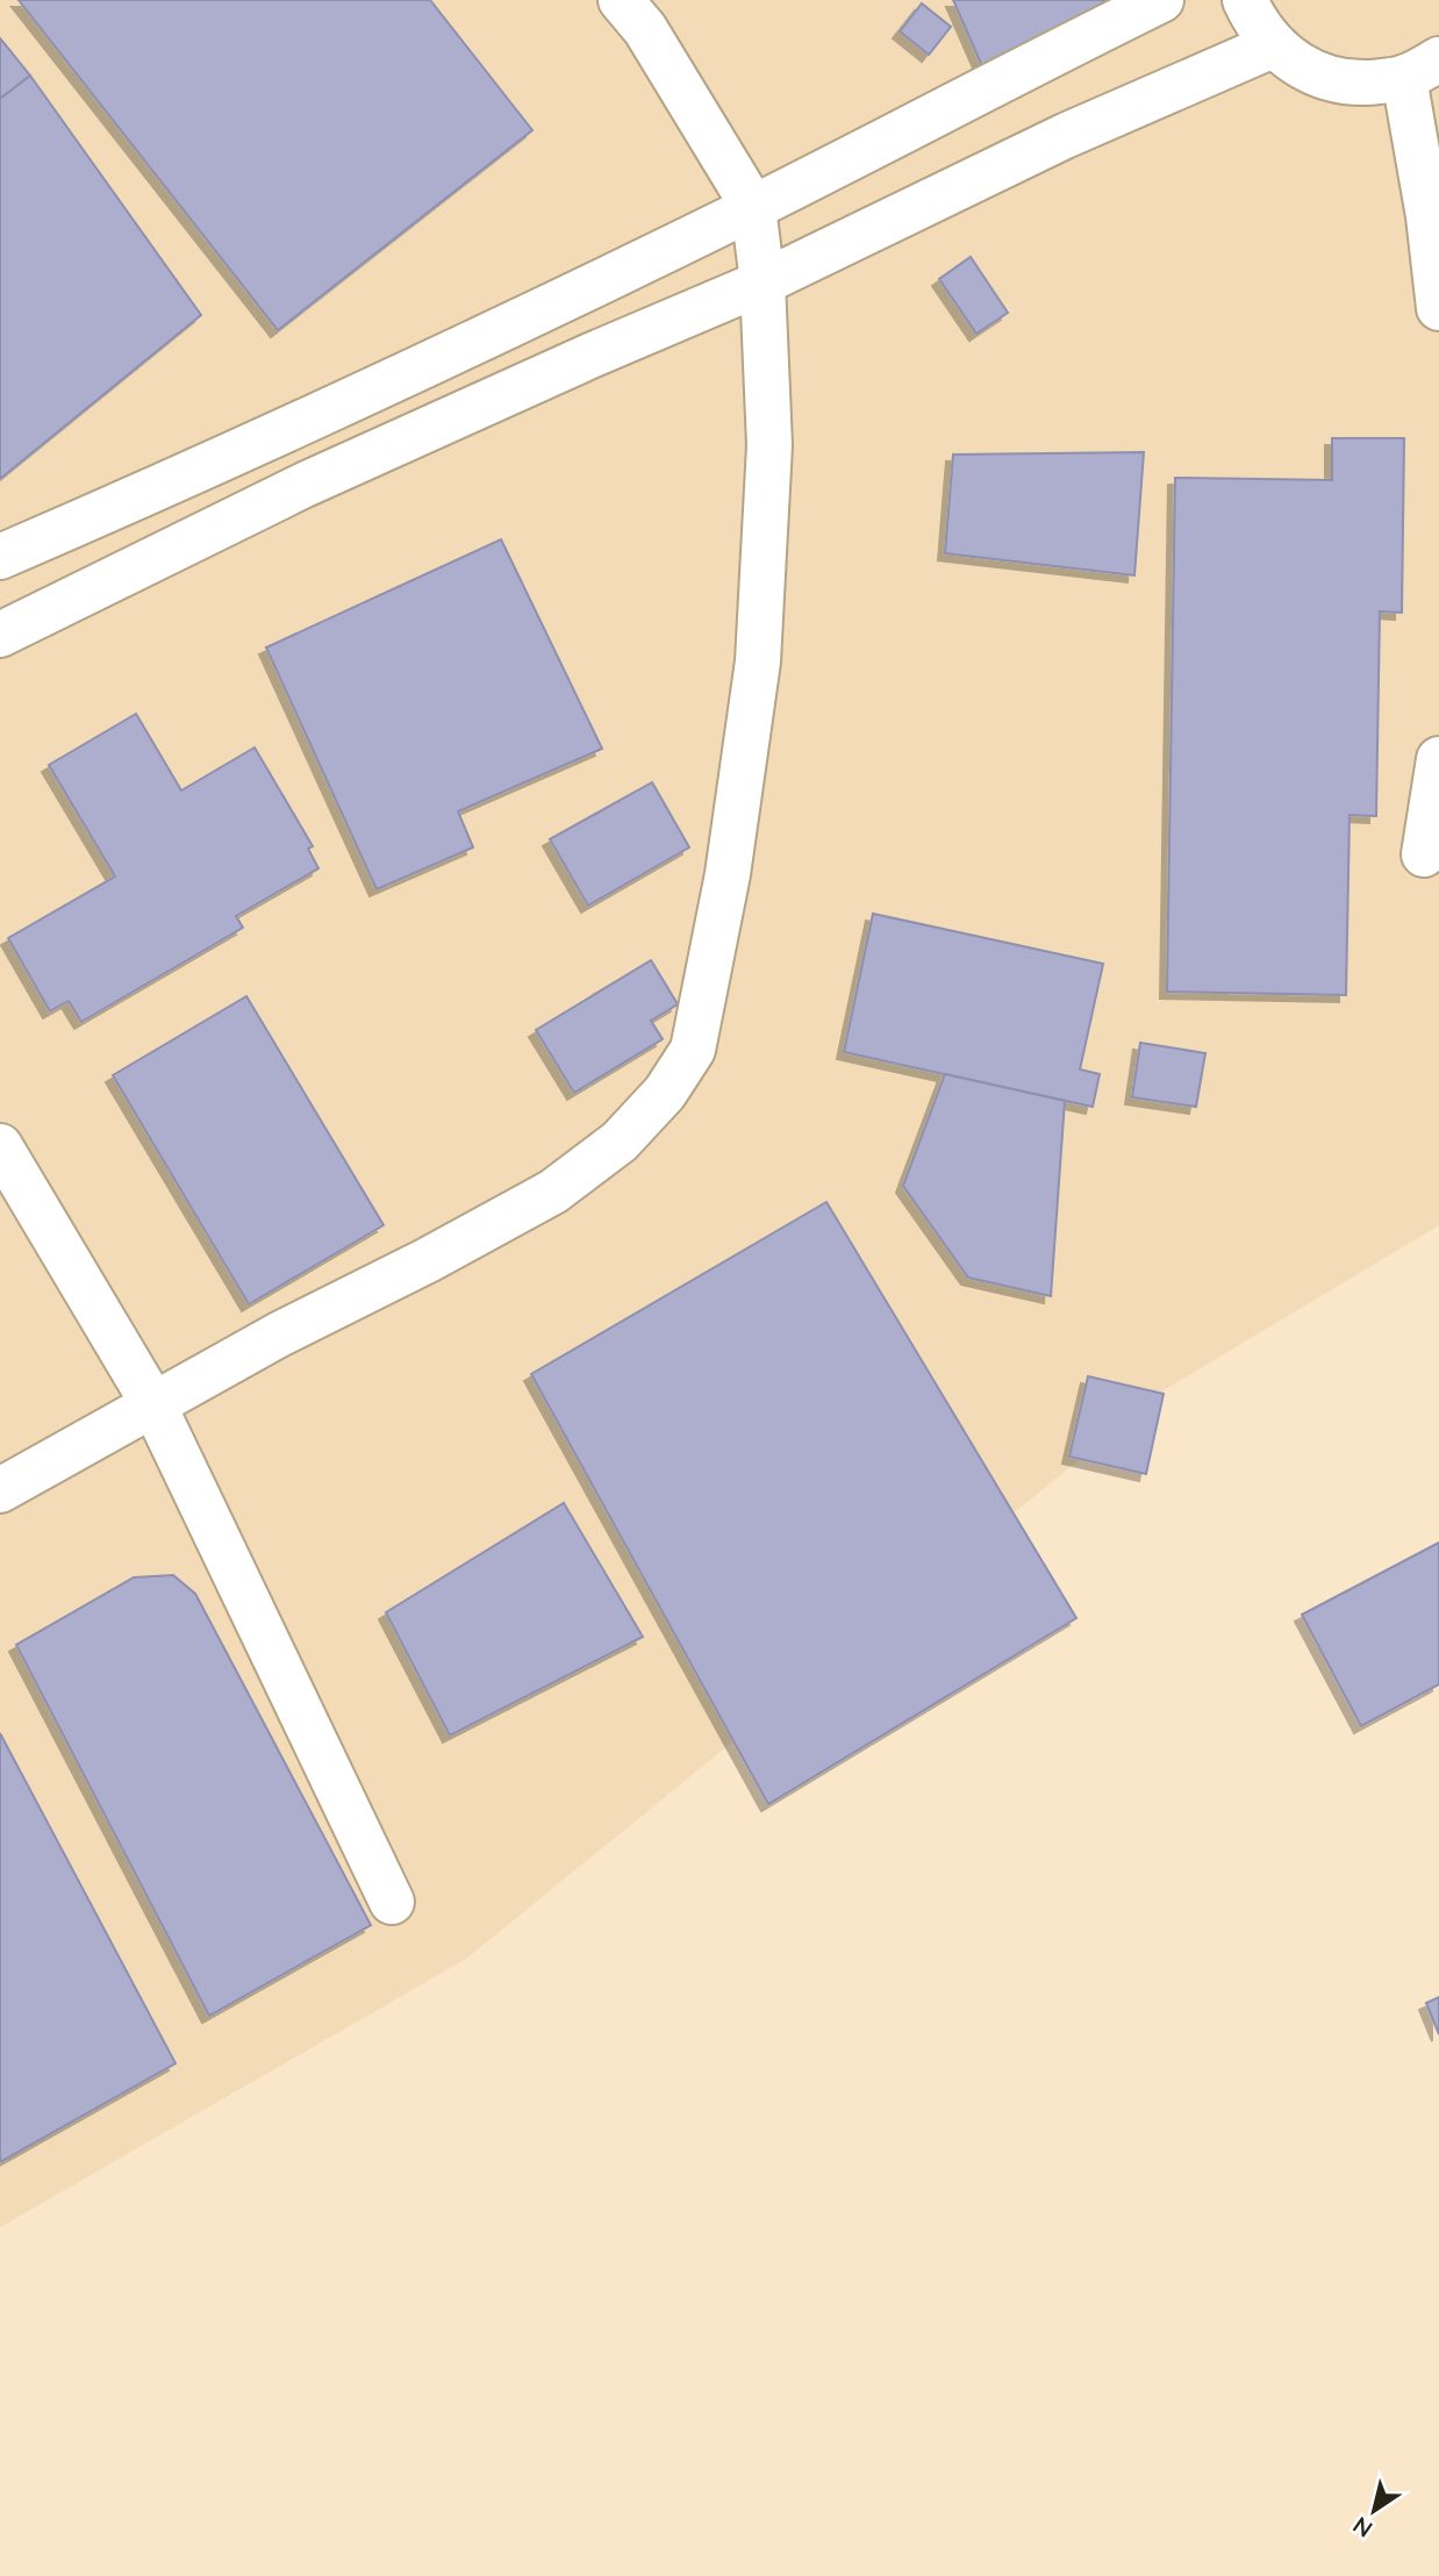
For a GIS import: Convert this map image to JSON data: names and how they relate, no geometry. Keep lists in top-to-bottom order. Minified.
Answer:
{"north":"bottom left"}
